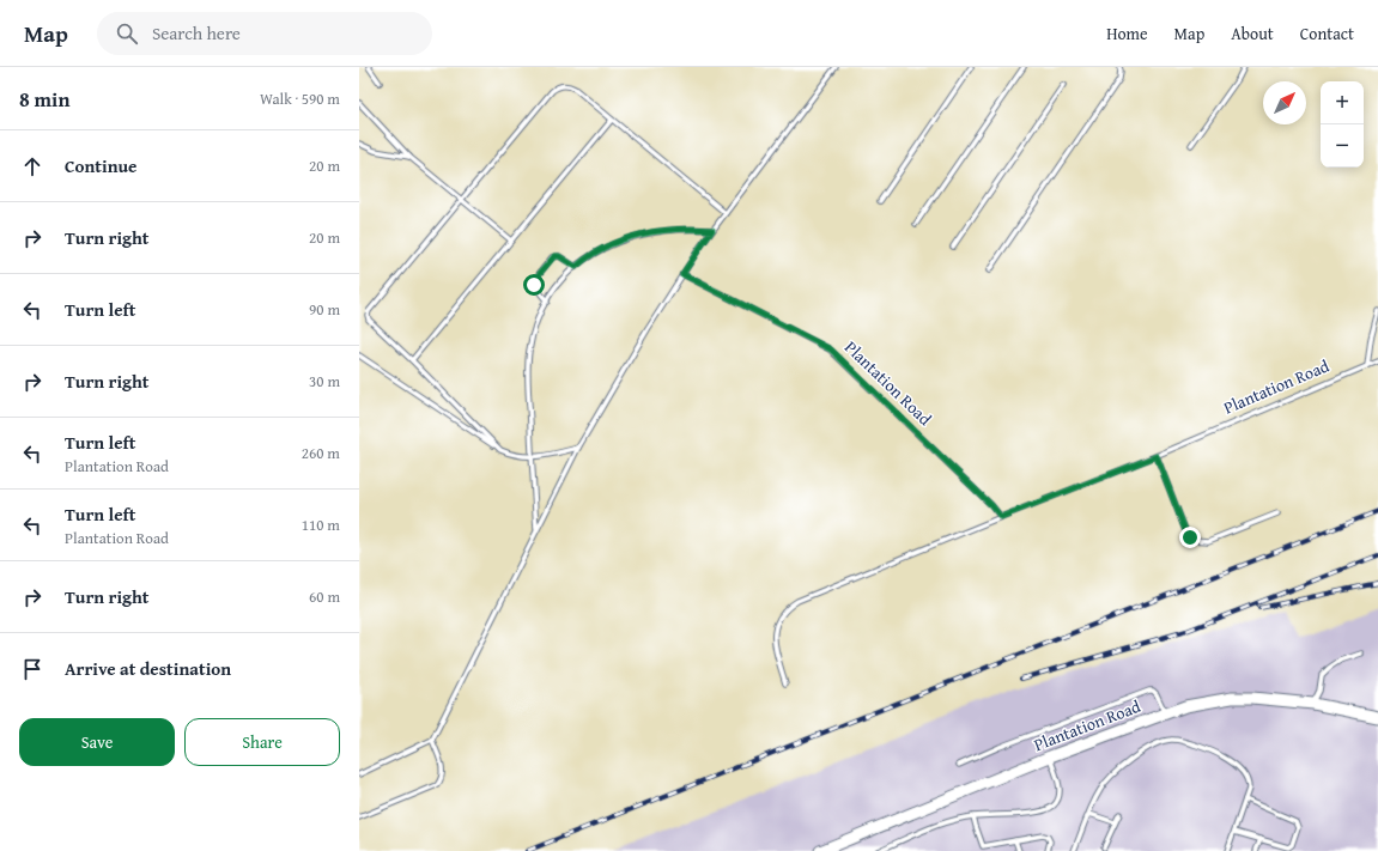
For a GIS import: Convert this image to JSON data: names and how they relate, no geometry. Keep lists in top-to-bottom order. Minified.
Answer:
{"streets":{"street":["Plantation Road"]},"north":"top right","page":{"header":"Map","search":"Search here","nav":["Home","Map","About","Contact"],"heading":["8 min","Walk · 590 m"],"map_buttons":["+","−"],"list":[["Continue","20 m"],["Turn right","20 m"],["Turn left","90 m"],["Turn right","30 m"],["Turn left","Plantation Road","260 m"],["Turn left","Plantation Road","110 m"],["Turn right","60 m"],"Arrive at destination"],"buttons":["Save","Share"]}}
